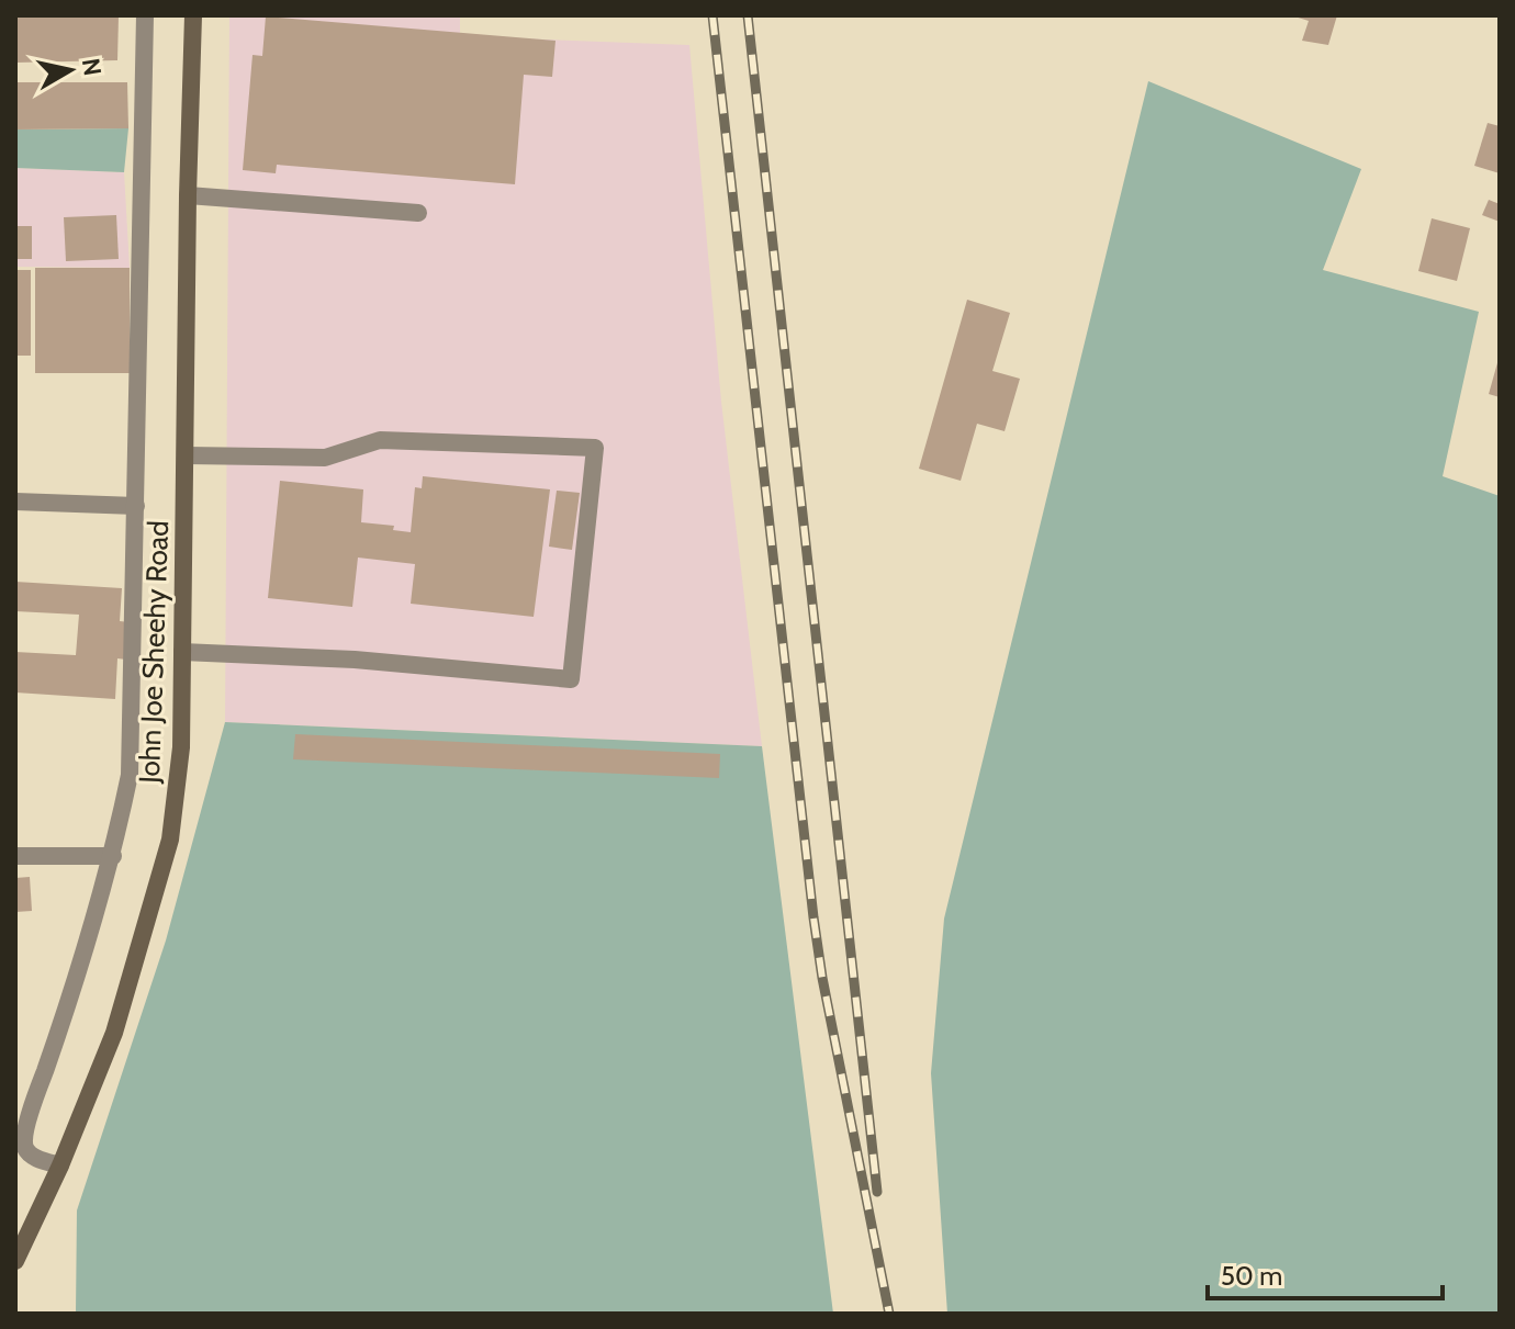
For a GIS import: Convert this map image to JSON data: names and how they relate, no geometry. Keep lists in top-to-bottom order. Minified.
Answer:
{"streets":{"main road":["John Joe Sheehy Road"]},"scale_bar":"50 m","north":"right"}
